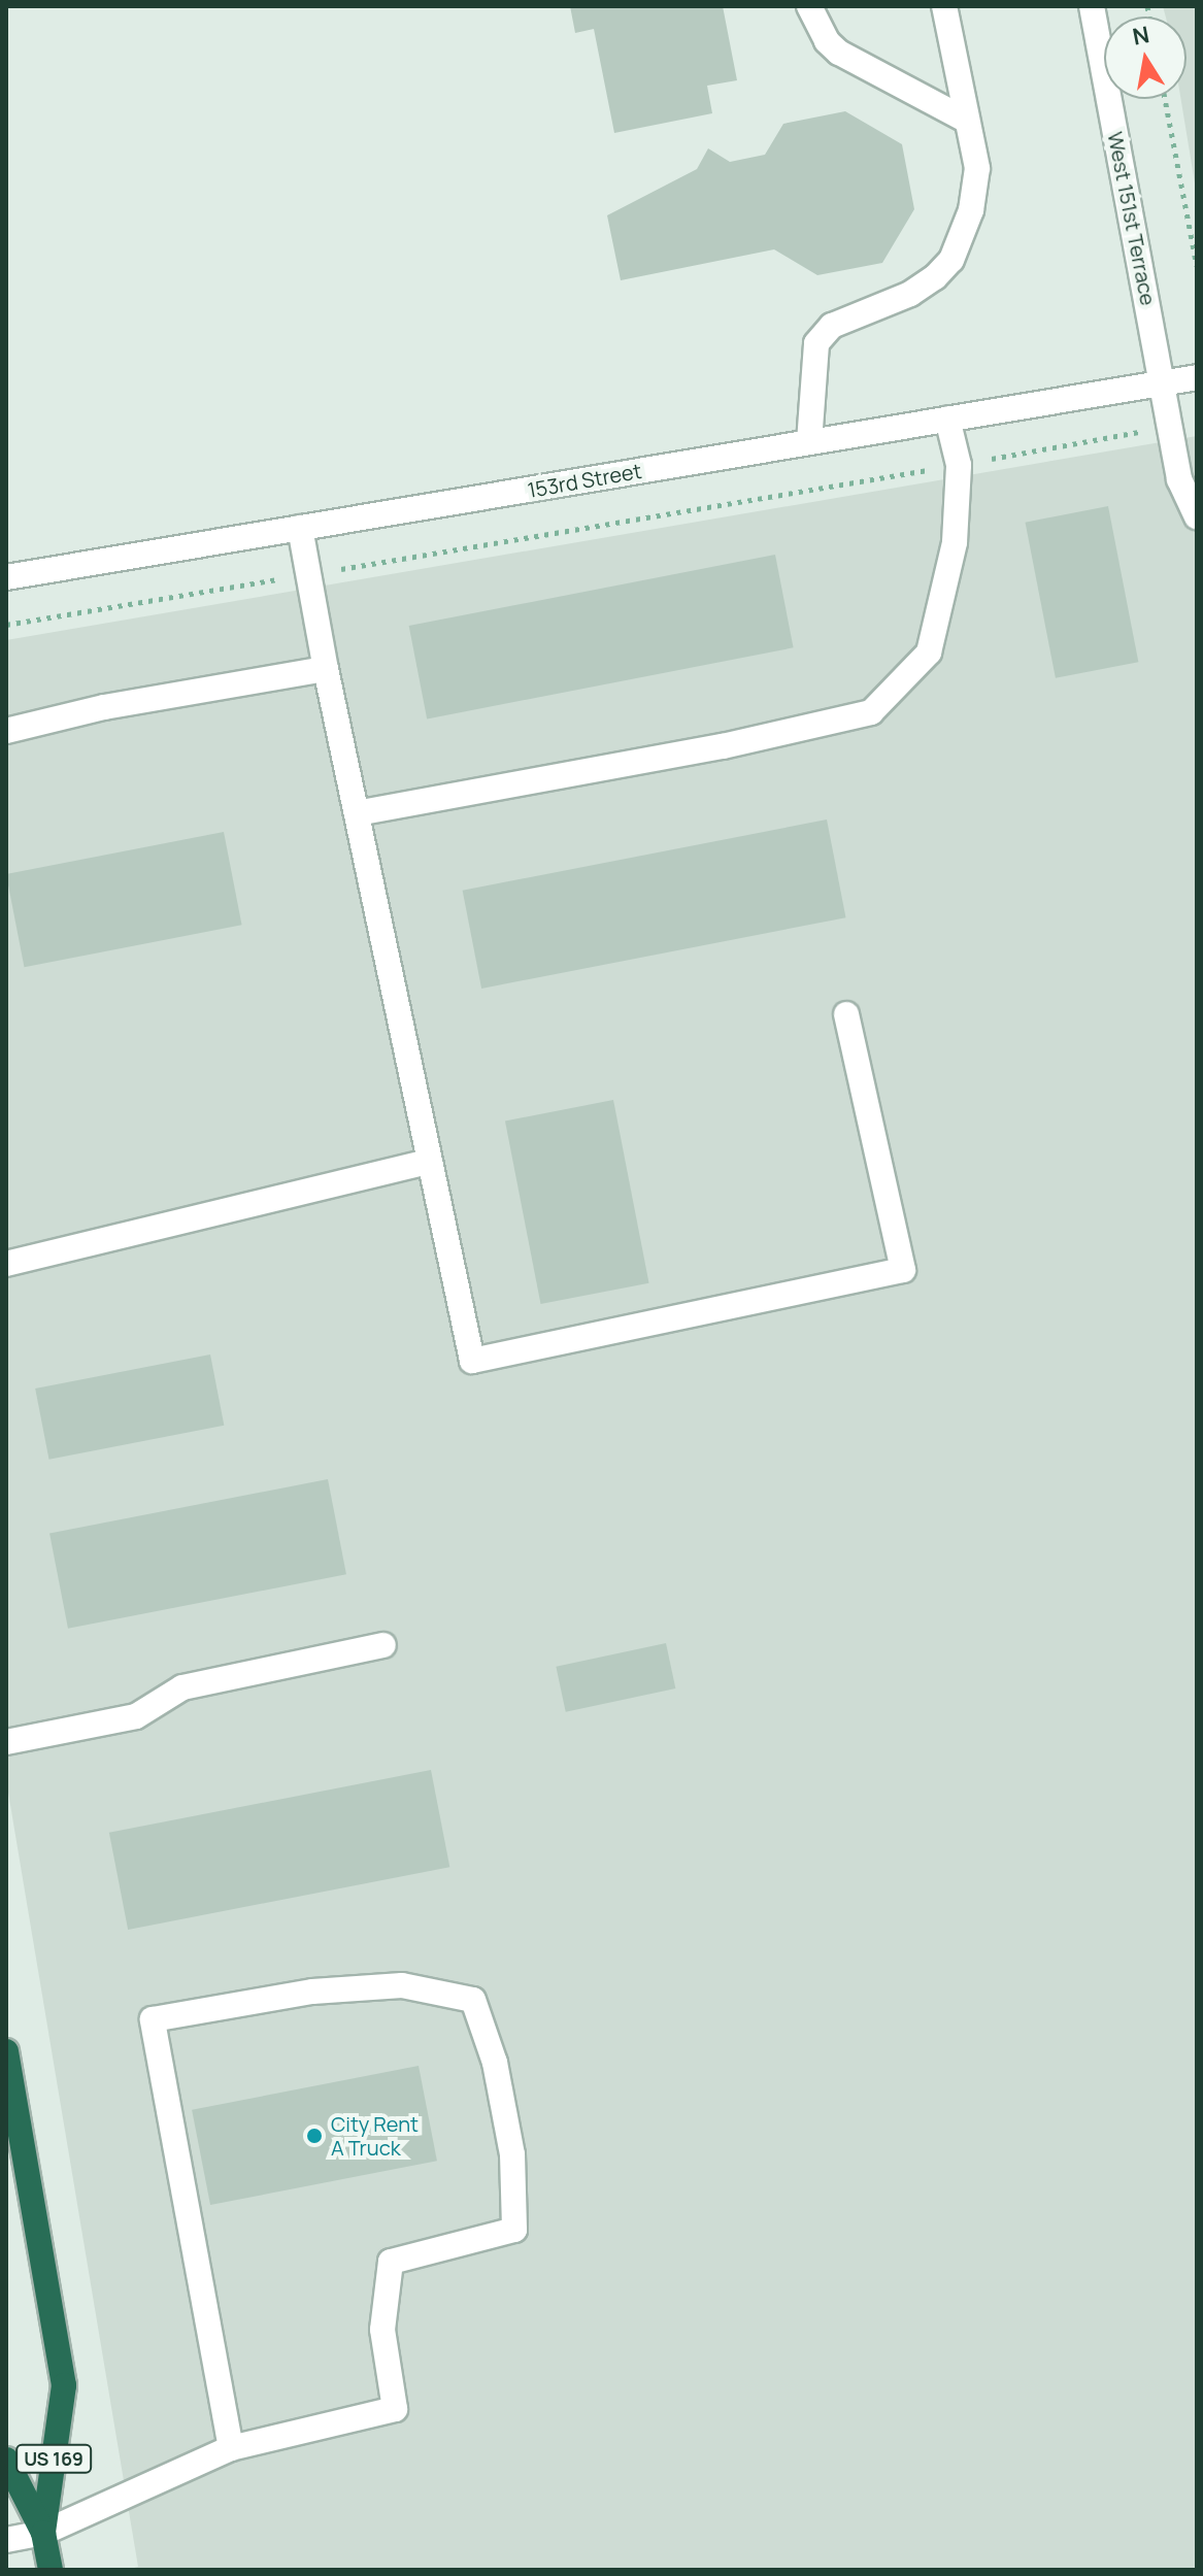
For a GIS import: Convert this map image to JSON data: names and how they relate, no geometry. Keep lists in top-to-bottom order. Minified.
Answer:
{"streets":{"highway":["US 169"],"street":["West 151st Terrace","153rd Street"]},"crossings":[["West 151st Terrace","153rd Street"]],"places":["City Rent A Truck"],"north":"top"}
